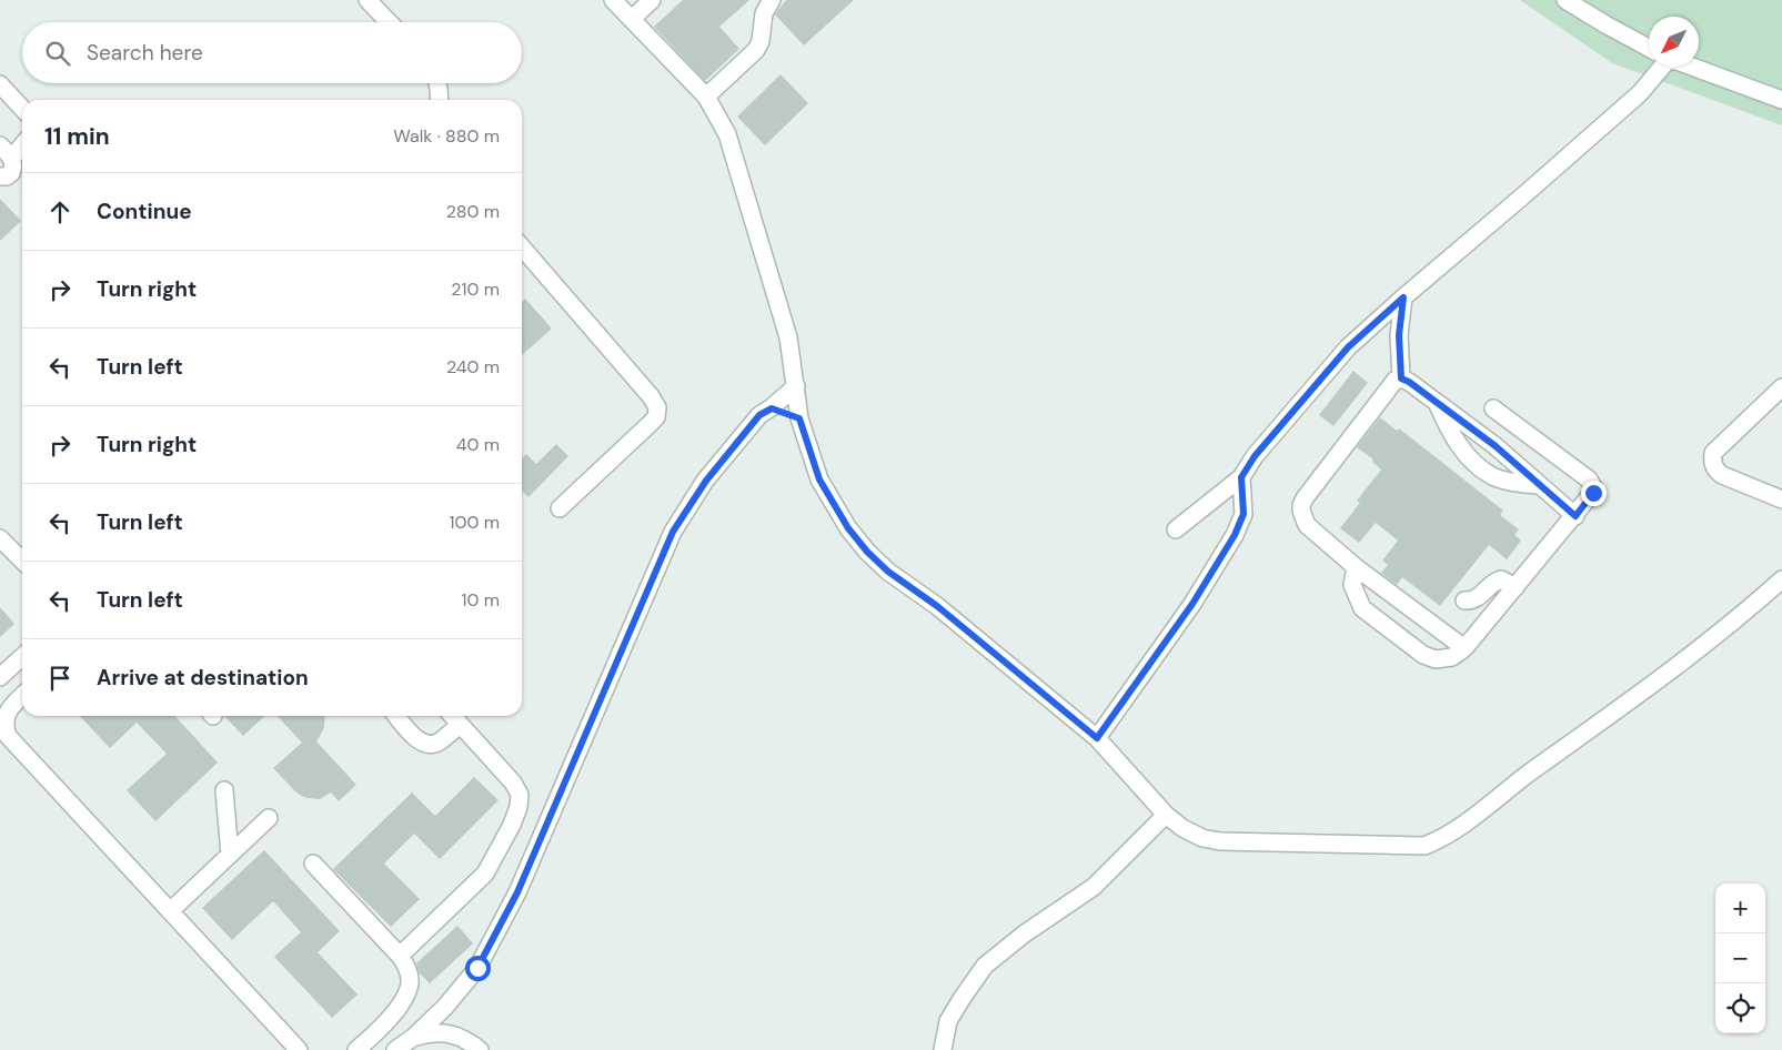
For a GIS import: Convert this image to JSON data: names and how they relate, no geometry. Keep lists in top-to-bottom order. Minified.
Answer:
{"north":"bottom left","page":{"search":"Search here","heading":["11 min","Walk · 880 m"],"list":[["Continue","280 m"],["Turn right","210 m"],["Turn left","240 m"],["Turn right","40 m"],["Turn left","100 m"],["Turn left","10 m"],"Arrive at destination"],"map_buttons":["+","−"]}}
